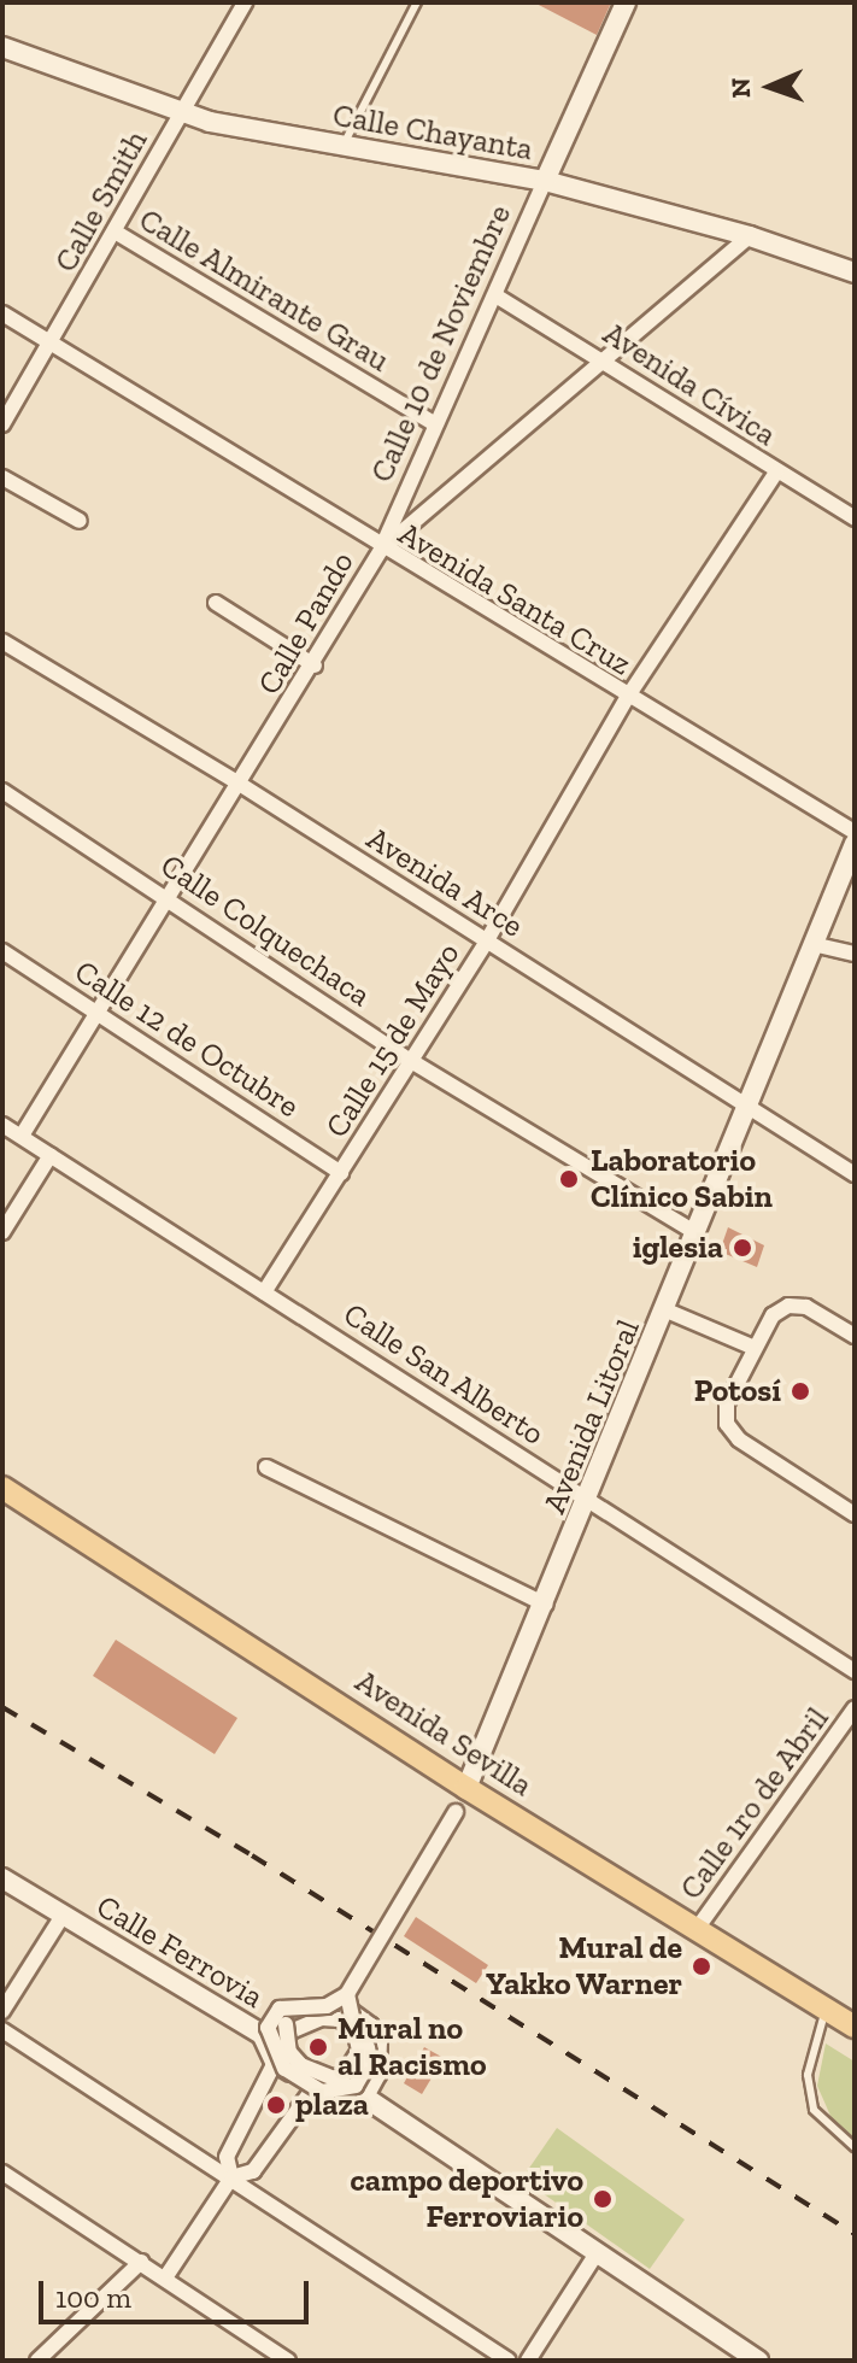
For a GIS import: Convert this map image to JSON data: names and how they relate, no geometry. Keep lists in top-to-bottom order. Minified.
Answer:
{"streets":{"main road":["Calle Chayanta","Calle 10 de Noviembre","Avenida Litoral","Avenida Sevilla","Calle Ferrovia"],"street":["Calle Smith","Calle Almirante Grau","Avenida Cívica","Avenida Santa Cruz","Calle Pando","Avenida Arce","Calle Colquechaca","Calle 12 de Octubre","Calle 15 de Mayo","Calle San Alberto","Calle 1ro de Abril"]},"crossings":[["Calle Chayanta","Calle Smith"],["Calle Chayanta","Calle 10 de Noviembre"],["Calle Chayanta","Calle Pando"],["Calle Smith","Calle Almirante Grau"],["Calle Smith","Avenida Santa Cruz"],["Calle Almirante Grau","Calle 10 de Noviembre"],["Calle 10 de Noviembre","Avenida Cívica"],["Calle 10 de Noviembre","Avenida Santa Cruz"],["Calle 10 de Noviembre","Calle Pando"],["Avenida Cívica","Calle Pando"],["Avenida Cívica","Calle 15 de Mayo"],["Avenida Santa Cruz","Calle Pando"],["Avenida Santa Cruz","Calle 15 de Mayo"],["Calle Pando","Avenida Arce"],["Calle Pando","Calle Colquechaca"],["Calle Pando","Calle 12 de Octubre"],["Calle Pando","Calle San Alberto"],["Avenida Arce","Calle 15 de Mayo"],["Avenida Arce","Avenida Litoral"],["Calle Colquechaca","Calle 15 de Mayo"],["Calle Colquechaca","Avenida Litoral"],["Calle 12 de Octubre","Calle 15 de Mayo"],["Calle 15 de Mayo","Calle San Alberto"],["Calle San Alberto","Avenida Litoral"],["Avenida Litoral","Avenida Sevilla"],["Avenida Sevilla","Calle 1ro de Abril"]],"places":["Laboratorio Clínico Sabin","iglesia","Potosí","Mural de Yakko Warner","Mural no al Racismo","plaza","campo deportivo Ferroviario"],"scale_bar":"100 m","north":"left"}
